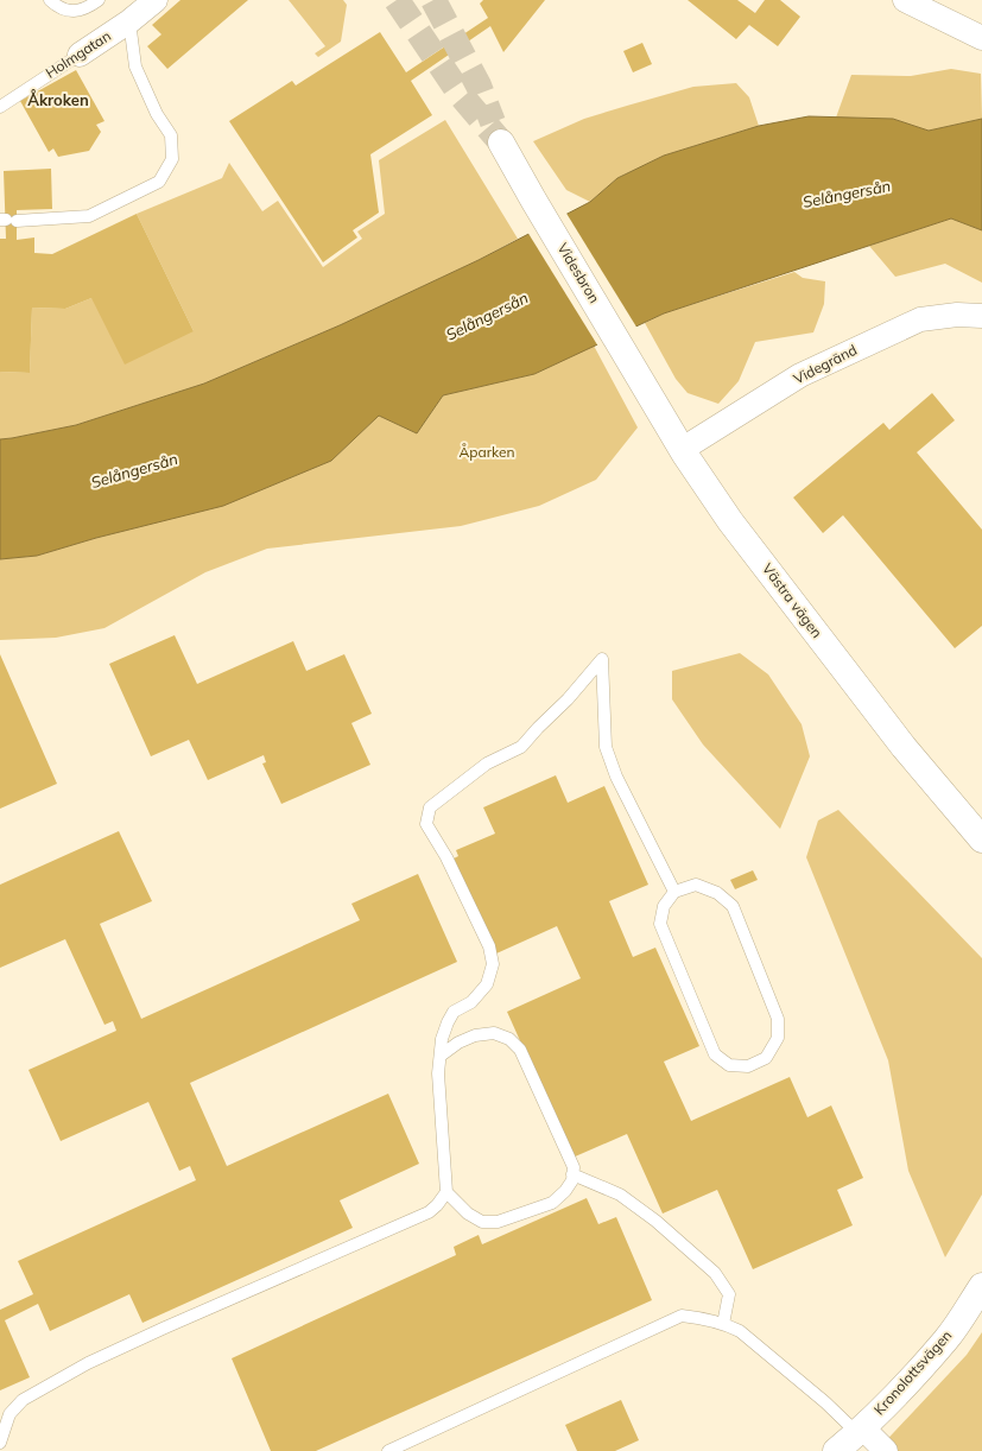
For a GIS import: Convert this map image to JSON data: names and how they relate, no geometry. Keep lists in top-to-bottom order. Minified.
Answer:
{"streets":{"street":["Holmgatan","Videsbron","Videgränd","Västra vägen","Kronolottsvägen"]},"crossings":[["Videsbron","Västra vägen"],["Videgränd","Västra vägen"]],"districts":["Åkroken"],"water":["Selångersån"],"parks":["Åparken"]}
